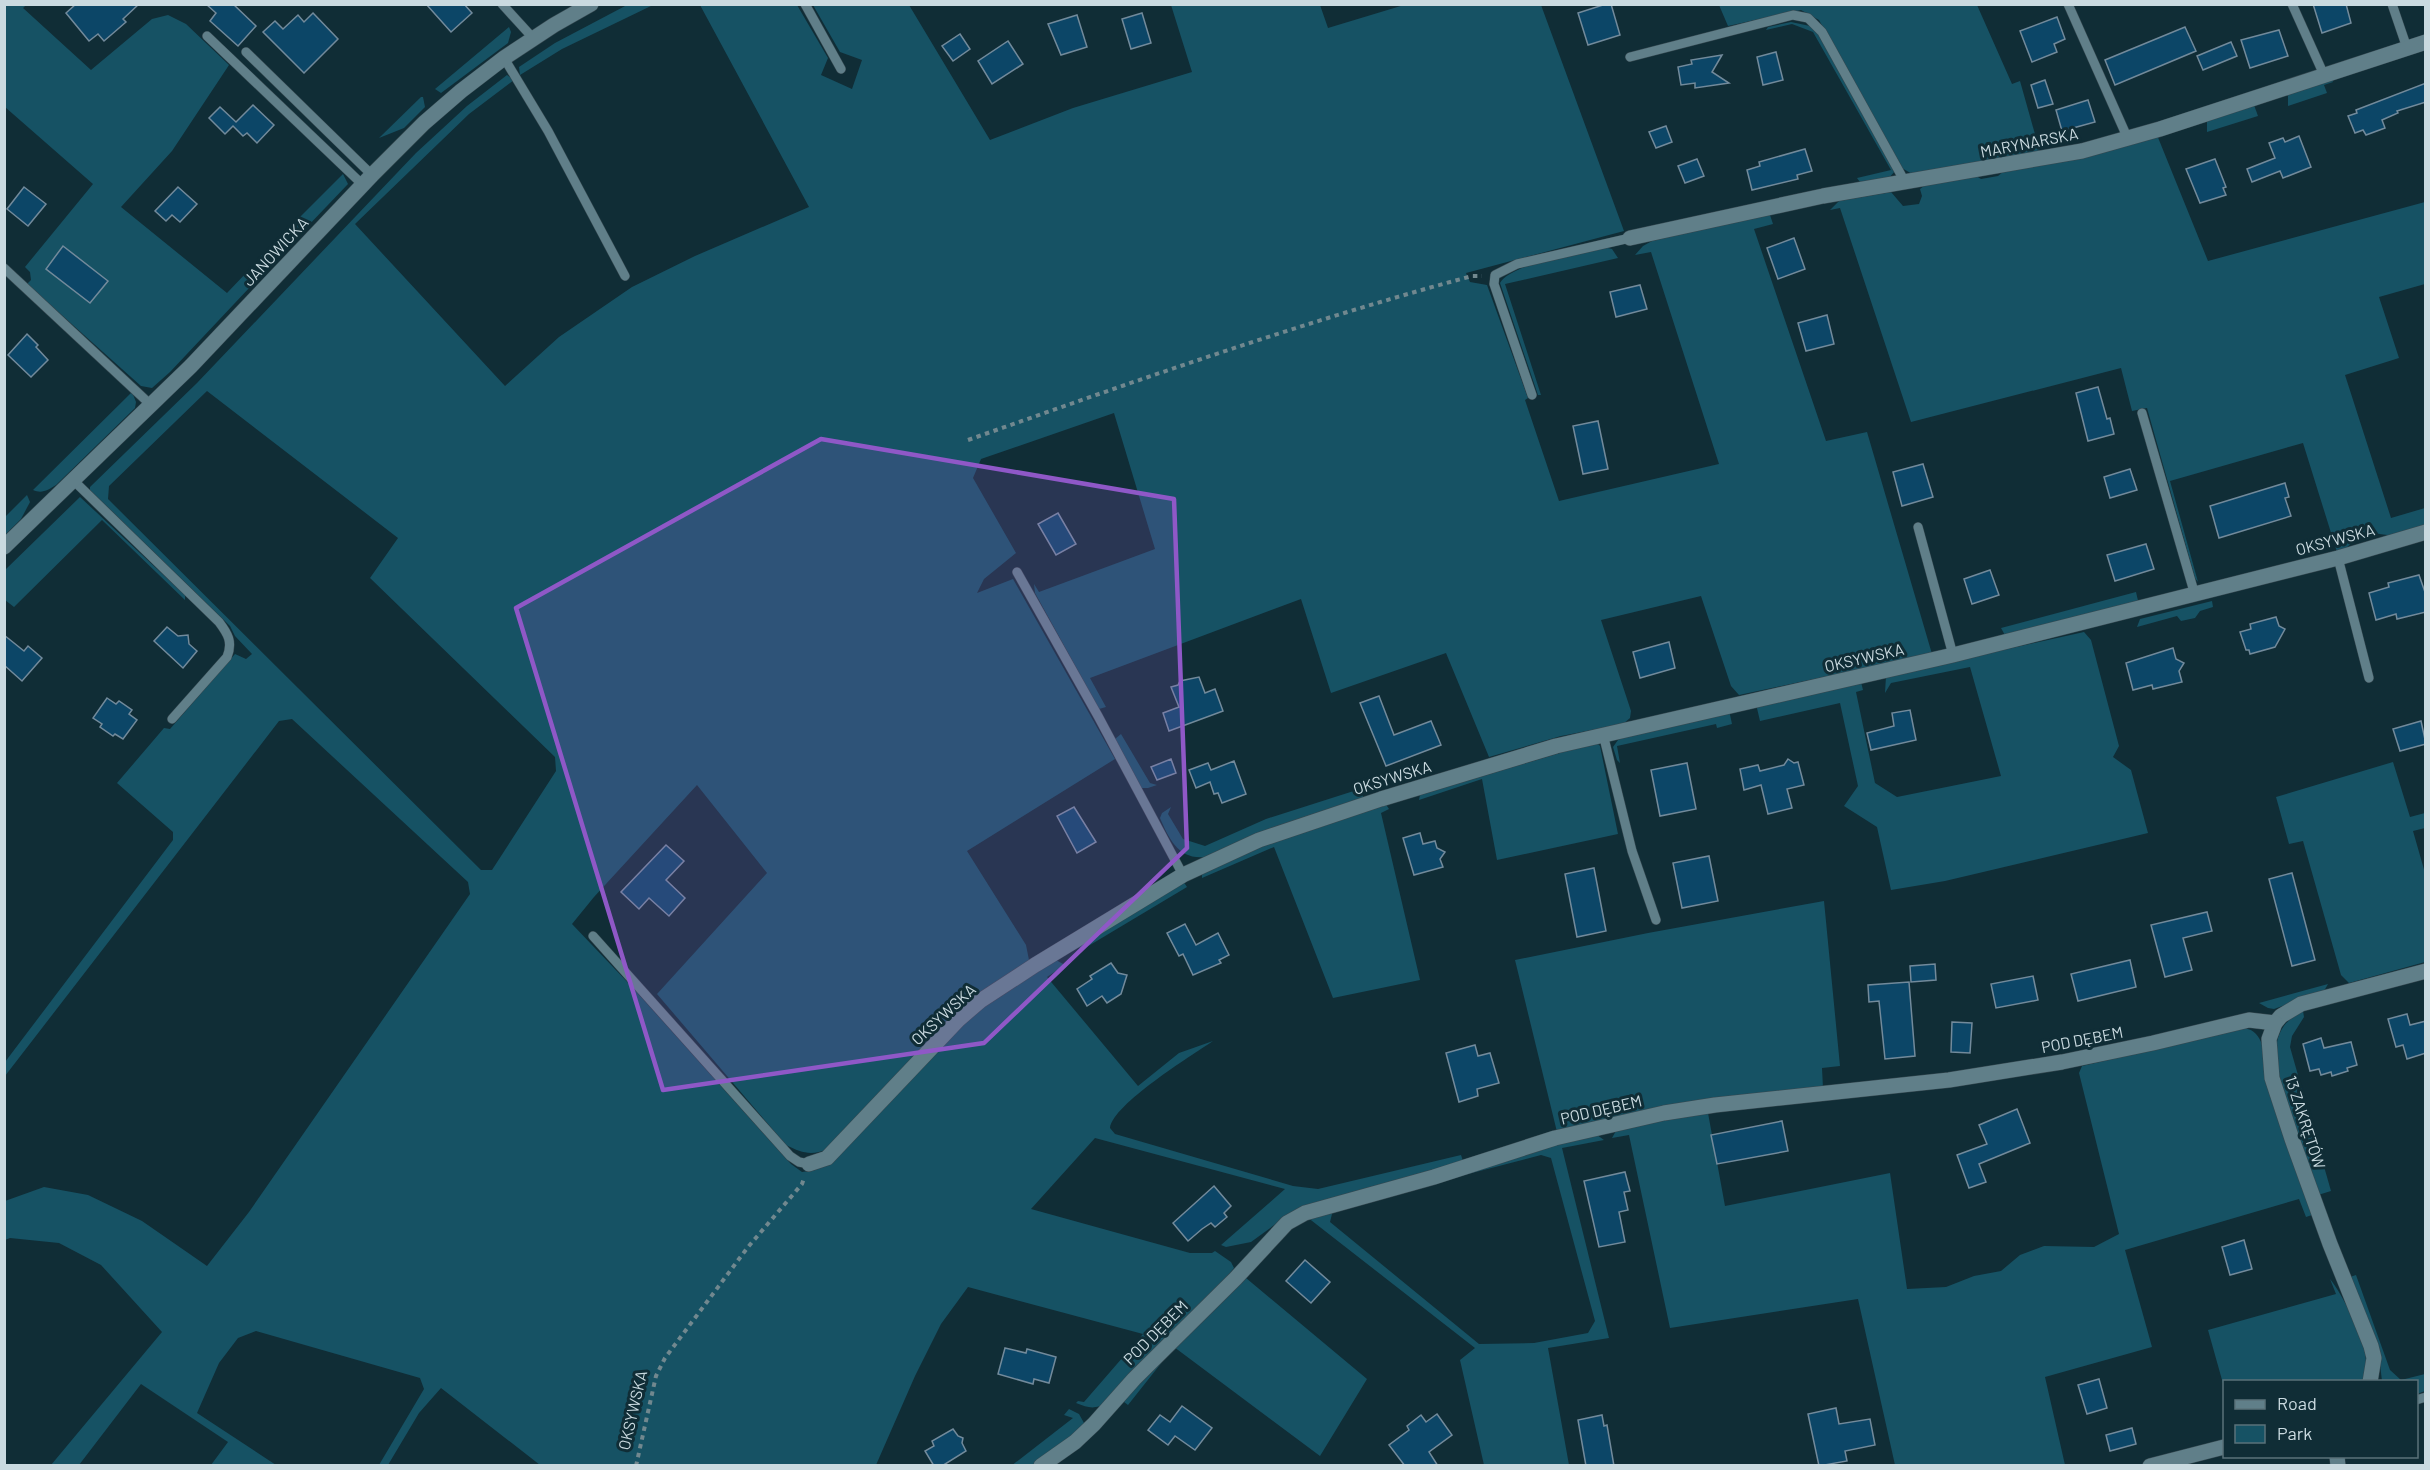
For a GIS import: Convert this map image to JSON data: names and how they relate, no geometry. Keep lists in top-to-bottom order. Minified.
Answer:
{"streets":{"street":["MARYNARSKA","JANOWICKA","OKSYWSKA","POD DĘBEM","13 ZAKRĘTÓW"]},"crossings":[["POD DĘBEM","13 ZAKRĘTÓW"]],"legend":["Road","Park"]}
